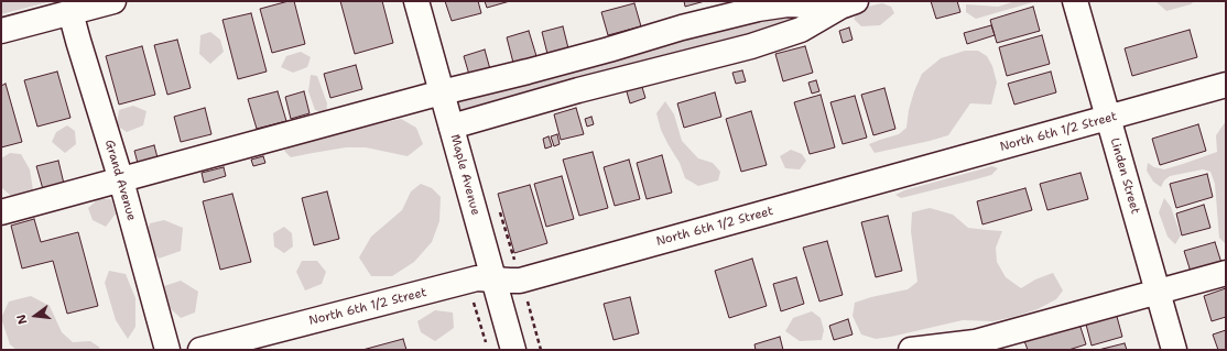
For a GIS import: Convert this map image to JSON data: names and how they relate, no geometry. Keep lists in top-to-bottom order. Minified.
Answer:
{"streets":{"street":["North 6th 1/2 Street","Maple Avenue","Linden Street","Grand Avenue"]},"crossings":[["North 6th 1/2 Street","Maple Avenue"],["North 6th 1/2 Street","Linden Street"]],"north":"left"}
